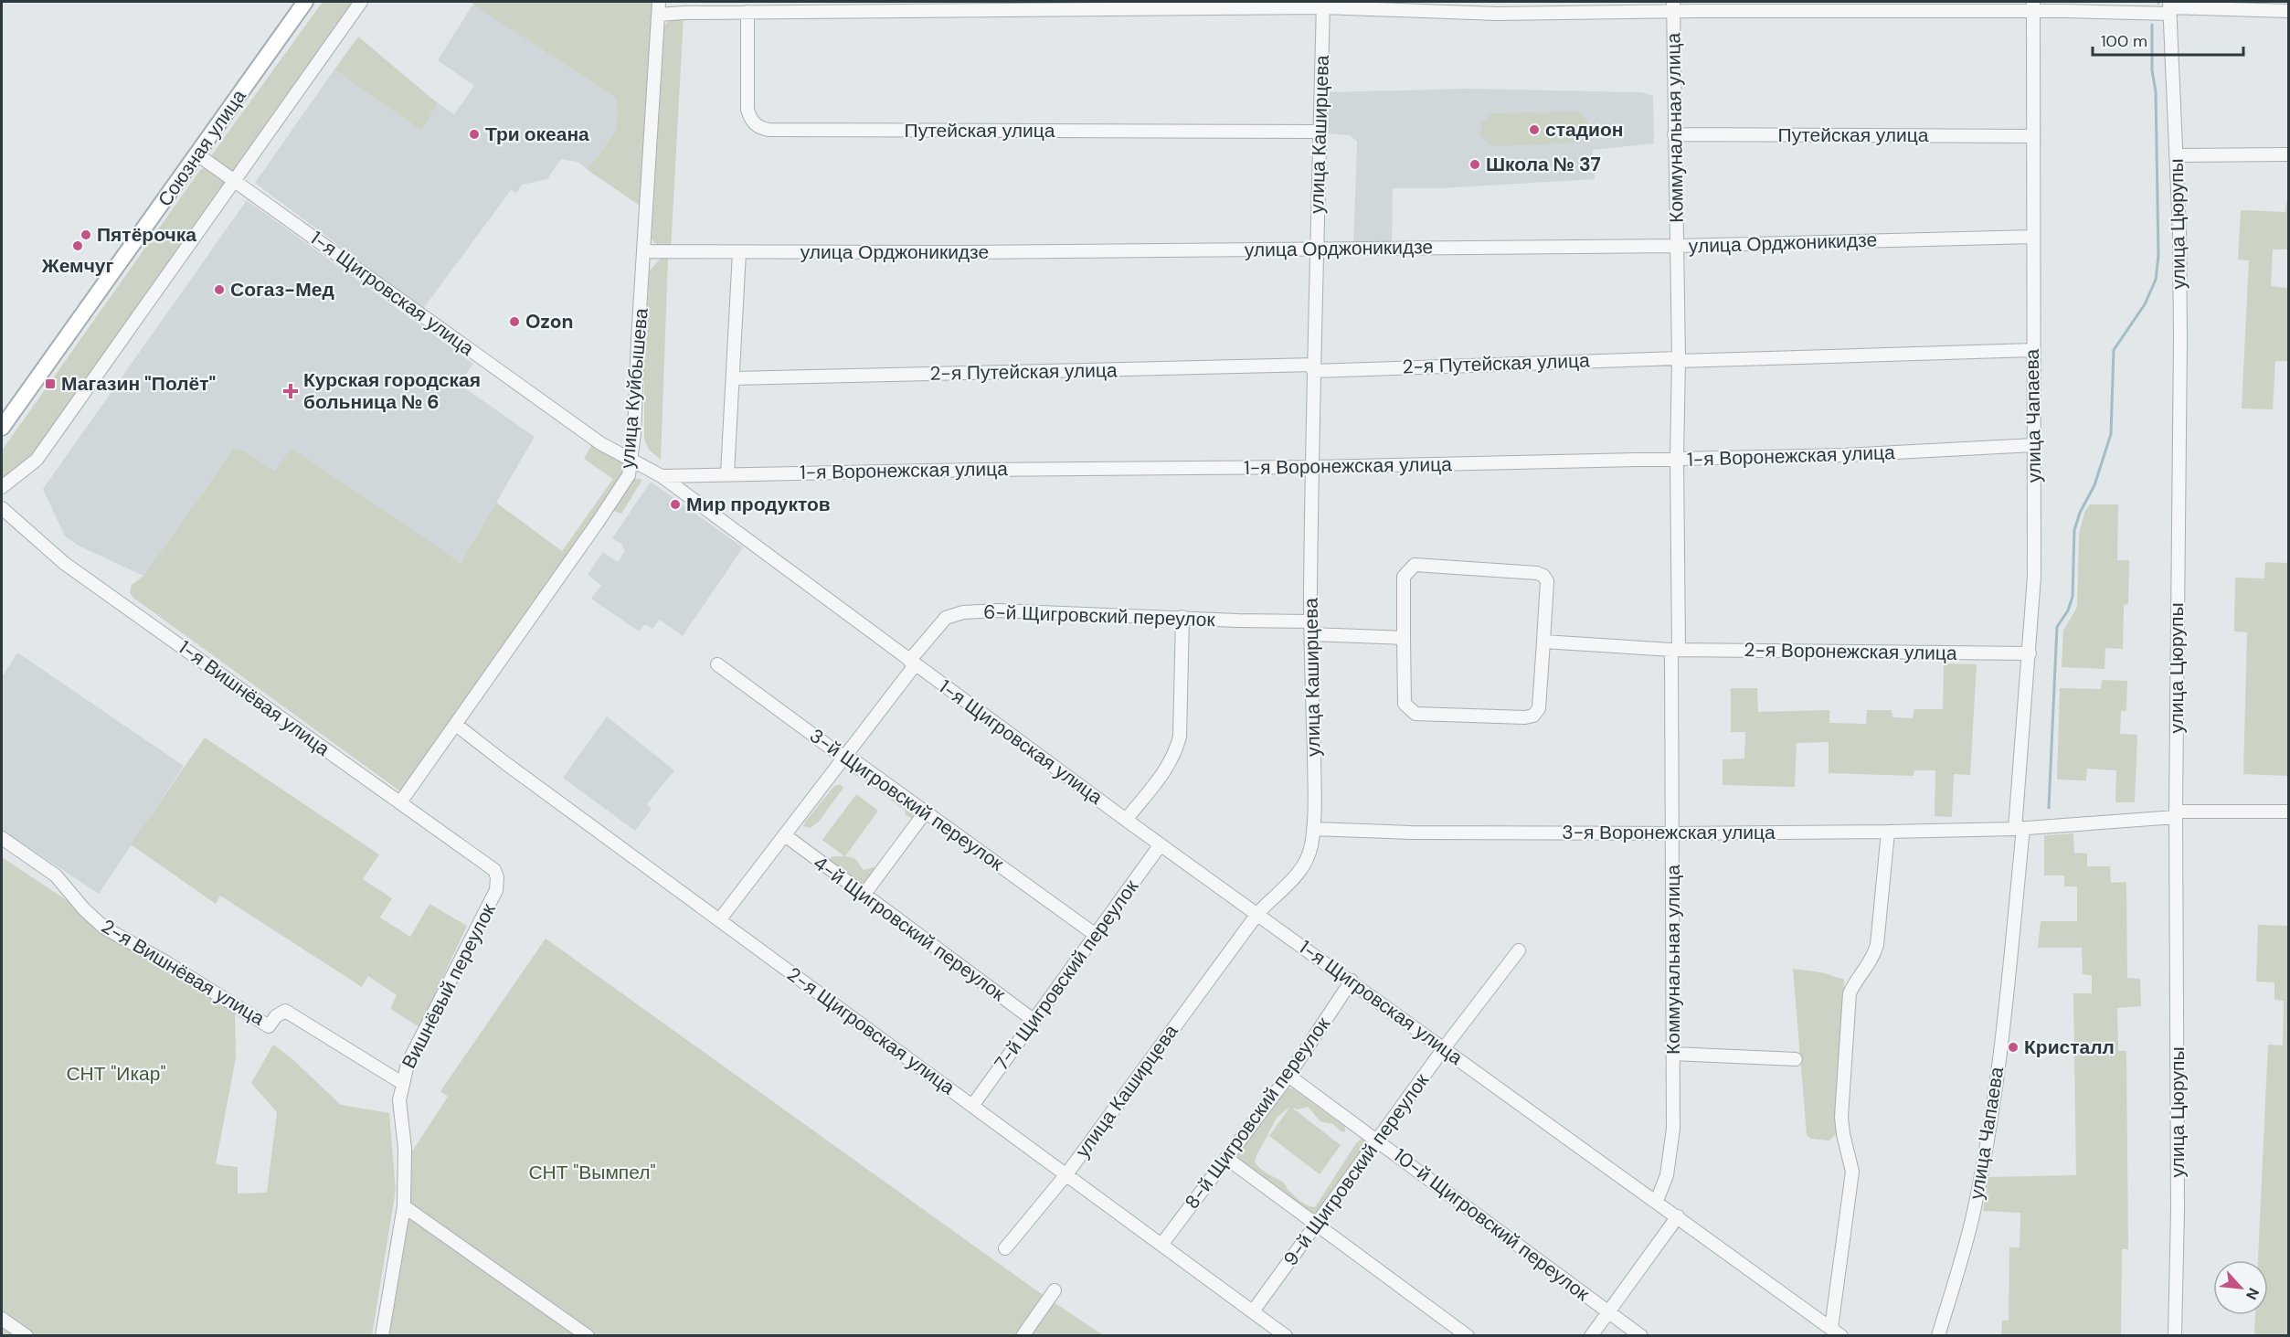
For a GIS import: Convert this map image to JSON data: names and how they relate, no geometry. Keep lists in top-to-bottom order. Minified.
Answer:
{"streets":{"main road":["Союзная улица"],"street":["Коммунальная улица","Путейская улица","улица Каширцева","улица Цюрупы","улица Орджоникидзе","1-я Щигровская улица","2-я Путейская улица","улица Куйбышева","улица Чапаева","1-я Воронежская улица","6-й Щигровский переулок","2-я Воронежская улица","1-я Вишнёвая улица","3-й Щигровский переулок","3-я Воронежская улица","4-й Щигровский переулок","2-я Вишнёвая улица","7-й Щигровский переулок","Вишнёвый переулок","2-я Щигровская улица","8-й Щигровский переулок","9-й Щигровский переулок","10-й Щигровский переулок"]},"crossings":[["Коммунальная улица","Путейская улица"],["Коммунальная улица","улица Орджоникидзе"],["Коммунальная улица","1-я Щигровская улица"],["Коммунальная улица","2-я Путейская улица"],["Коммунальная улица","1-я Воронежская улица"],["Коммунальная улица","2-я Воронежская улица"],["Коммунальная улица","3-я Воронежская улица"],["Путейская улица","улица Каширцева"],["Путейская улица","улица Чапаева"],["улица Каширцева","улица Орджоникидзе"],["улица Каширцева","1-я Щигровская улица"],["улица Каширцева","2-я Путейская улица"],["улица Каширцева","1-я Воронежская улица"],["улица Каширцева","6-й Щигровский переулок"],["улица Каширцева","3-я Воронежская улица"],["улица Каширцева","2-я Щигровская улица"],["Союзная улица","1-я Щигровская улица"],["улица Цюрупы","3-я Воронежская улица"],["улица Орджоникидзе","улица Куйбышева"],["улица Орджоникидзе","улица Чапаева"],["1-я Щигровская улица","улица Куйбышева"],["1-я Щигровская улица","1-я Воронежская улица"],["1-я Щигровская улица","6-й Щигровский переулок"],["1-я Щигровская улица","7-й Щигровский переулок"],["1-я Щигровская улица","8-й Щигровский переулок"],["1-я Щигровская улица","9-й Щигровский переулок"],["2-я Путейская улица","улица Чапаева"],["улица Куйбышева","1-я Вишнёвая улица"],["улица Куйбышева","2-я Щигровская улица"],["улица Чапаева","1-я Воронежская улица"],["улица Чапаева","2-я Воронежская улица"],["улица Чапаева","3-я Воронежская улица"],["6-й Щигровский переулок","3-й Щигровский переулок"],["6-й Щигровский переулок","4-й Щигровский переулок"],["6-й Щигровский переулок","2-я Щигровская улица"],["1-я Вишнёвая улица","Вишнёвый переулок"],["3-й Щигровский переулок","7-й Щигровский переулок"],["4-й Щигровский переулок","7-й Щигровский переулок"],["2-я Вишнёвая улица","Вишнёвый переулок"],["7-й Щигровский переулок","2-я Щигровская улица"],["2-я Щигровская улица","8-й Щигровский переулок"],["2-я Щигровская улица","9-й Щигровский переулок"],["8-й Щигровский переулок","10-й Щигровский переулок"],["9-й Щигровский переулок","10-й Щигровский переулок"]],"parks":["СНТ \"Икар\"","СНТ \"Вымпел\""],"places":{"other":["стадион","Три океана","Школа № 37","Пятёрочка","Жемчуг","Согаз-Мед","Ozon","Мир продуктов","Кристалл"],"transit":["Магазин \"Полёт\""],"health":["Курская городская больница № 6"]},"scale_bar":"100 m","north":"bottom right"}
